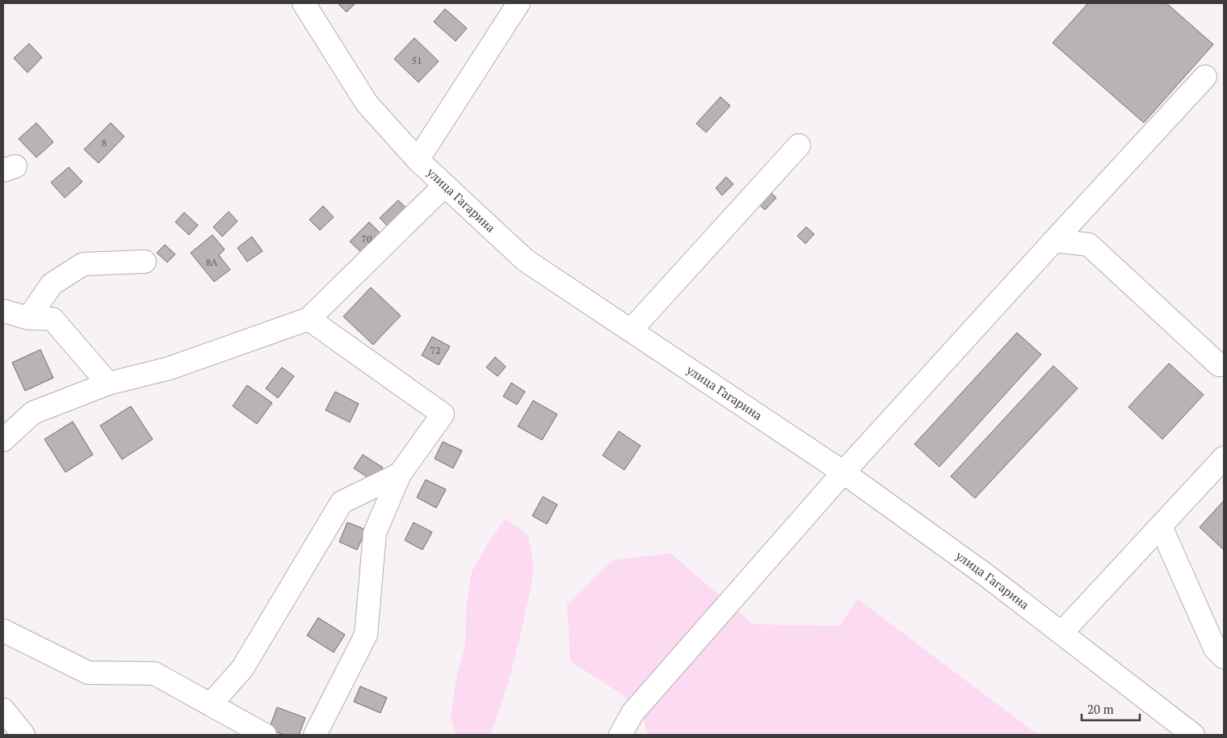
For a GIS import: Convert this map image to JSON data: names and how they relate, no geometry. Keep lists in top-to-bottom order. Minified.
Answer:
{"streets":{"street":["улица Гагарина"]},"house_numbers":["51","8","70","8А","72"],"scale_bar":"20 m"}
